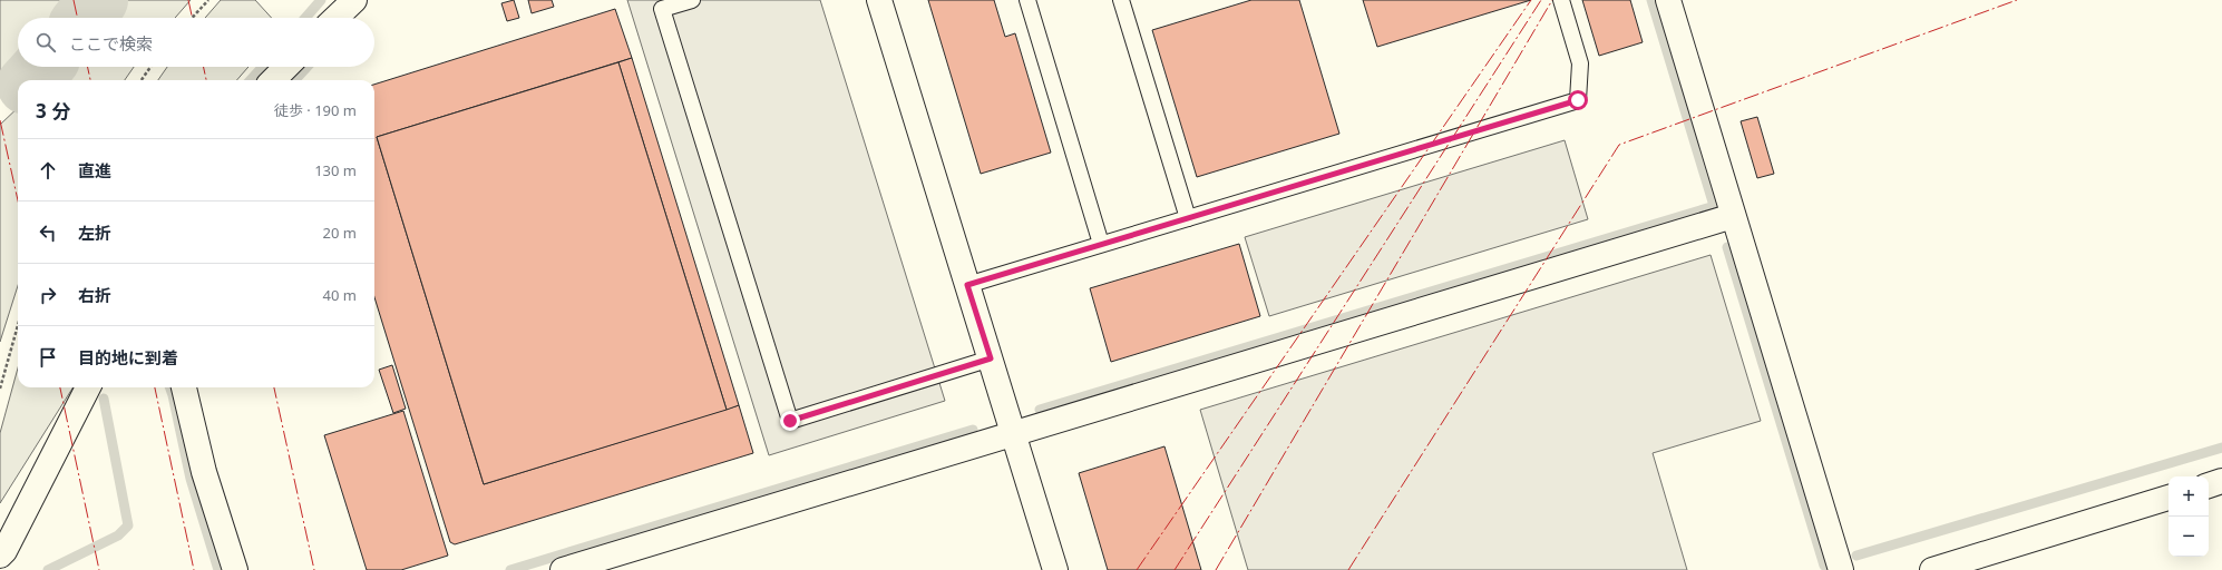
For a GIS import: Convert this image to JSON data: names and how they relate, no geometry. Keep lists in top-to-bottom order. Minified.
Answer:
{"page":{"search":"ここで検索","heading":["3 分","徒歩 · 190 m"],"list":[["直進","130 m"],["左折","20 m"],["右折","40 m"],"目的地に到着"],"map_buttons":["+","−"]}}
